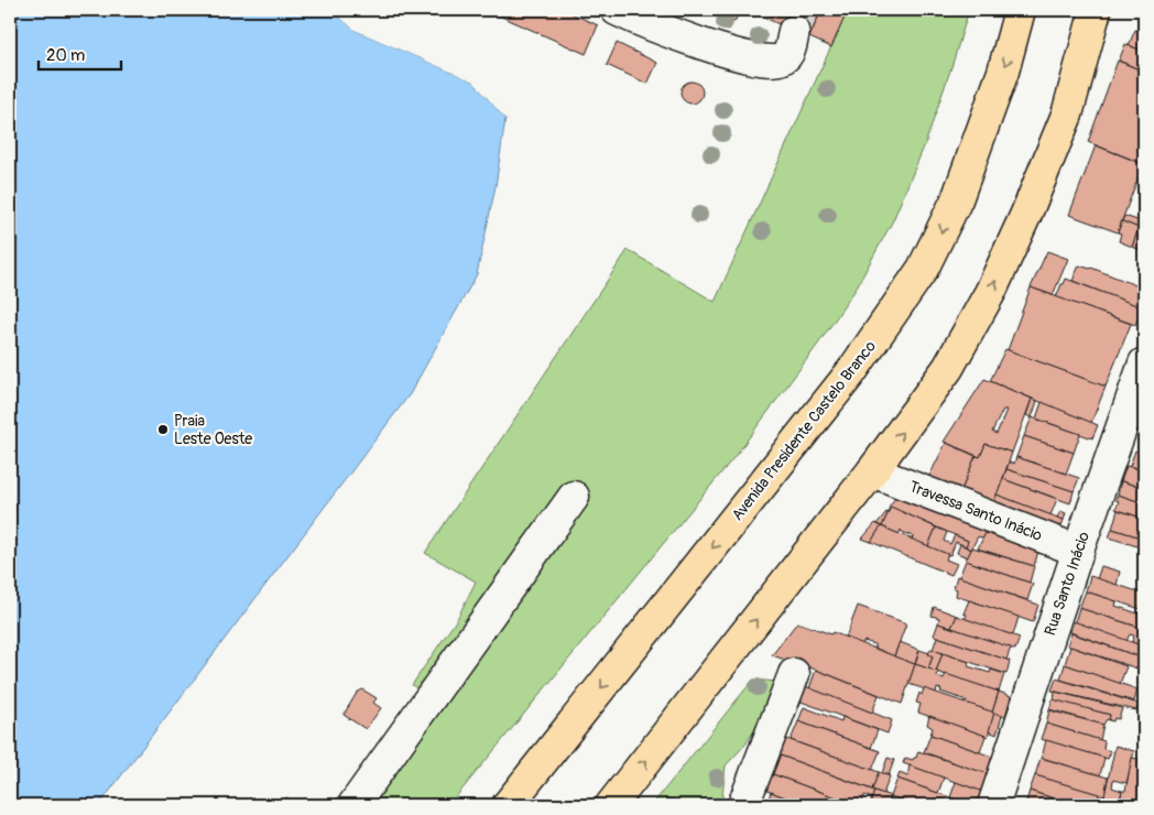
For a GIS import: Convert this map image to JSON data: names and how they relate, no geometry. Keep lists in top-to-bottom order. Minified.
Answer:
{"streets":{"main road":["Avenida Presidente Castelo Branco"],"street":["Travessa Santo Inácio","Rua Santo Inácio"]},"crossings":[["Travessa Santo Inácio","Rua Santo Inácio"]],"places":["Praia Leste Oeste"],"scale_bar":"20 m"}
